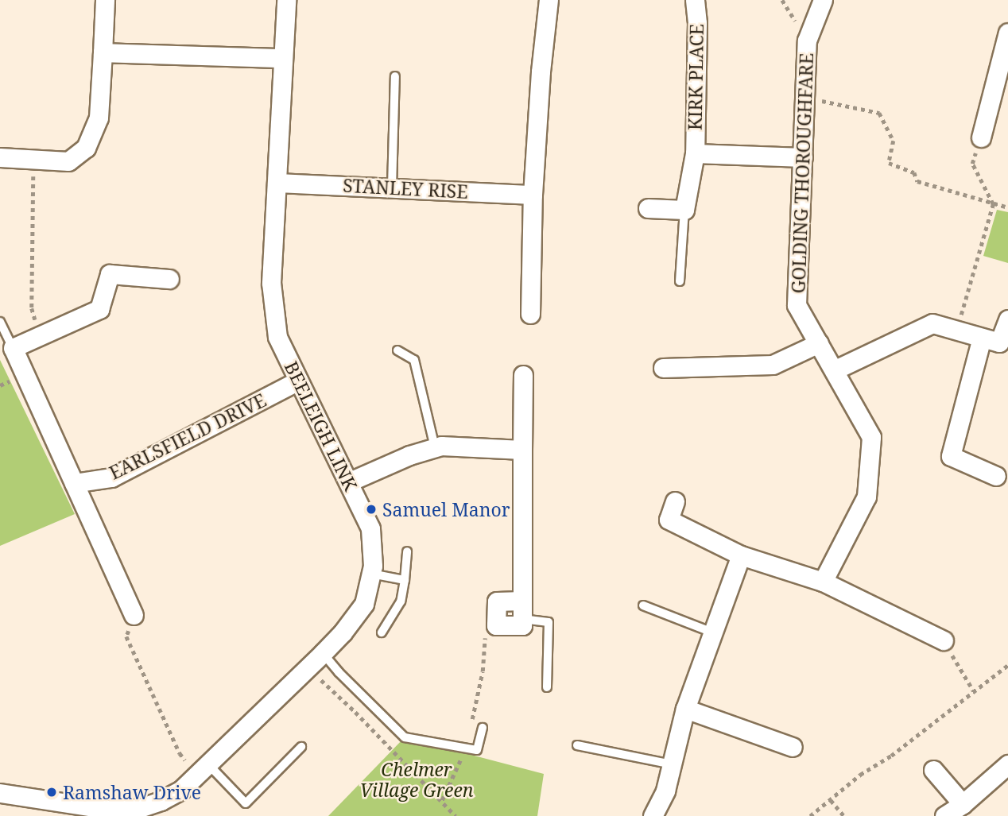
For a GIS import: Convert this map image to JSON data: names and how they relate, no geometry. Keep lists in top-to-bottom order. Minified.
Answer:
{"streets":{"street":["KIRK PLACE","GOLDING THOROUGHFARE","STANLEY RISE","BEELEIGH LINK","EARLSFIELD DRIVE"]},"crossings":[["KIRK PLACE","GOLDING THOROUGHFARE"],["STANLEY RISE","BEELEIGH LINK"],["BEELEIGH LINK","EARLSFIELD DRIVE"]],"parks":["Chelmer Village Green"],"places":["Samuel Manor","Ramshaw Drive"]}
